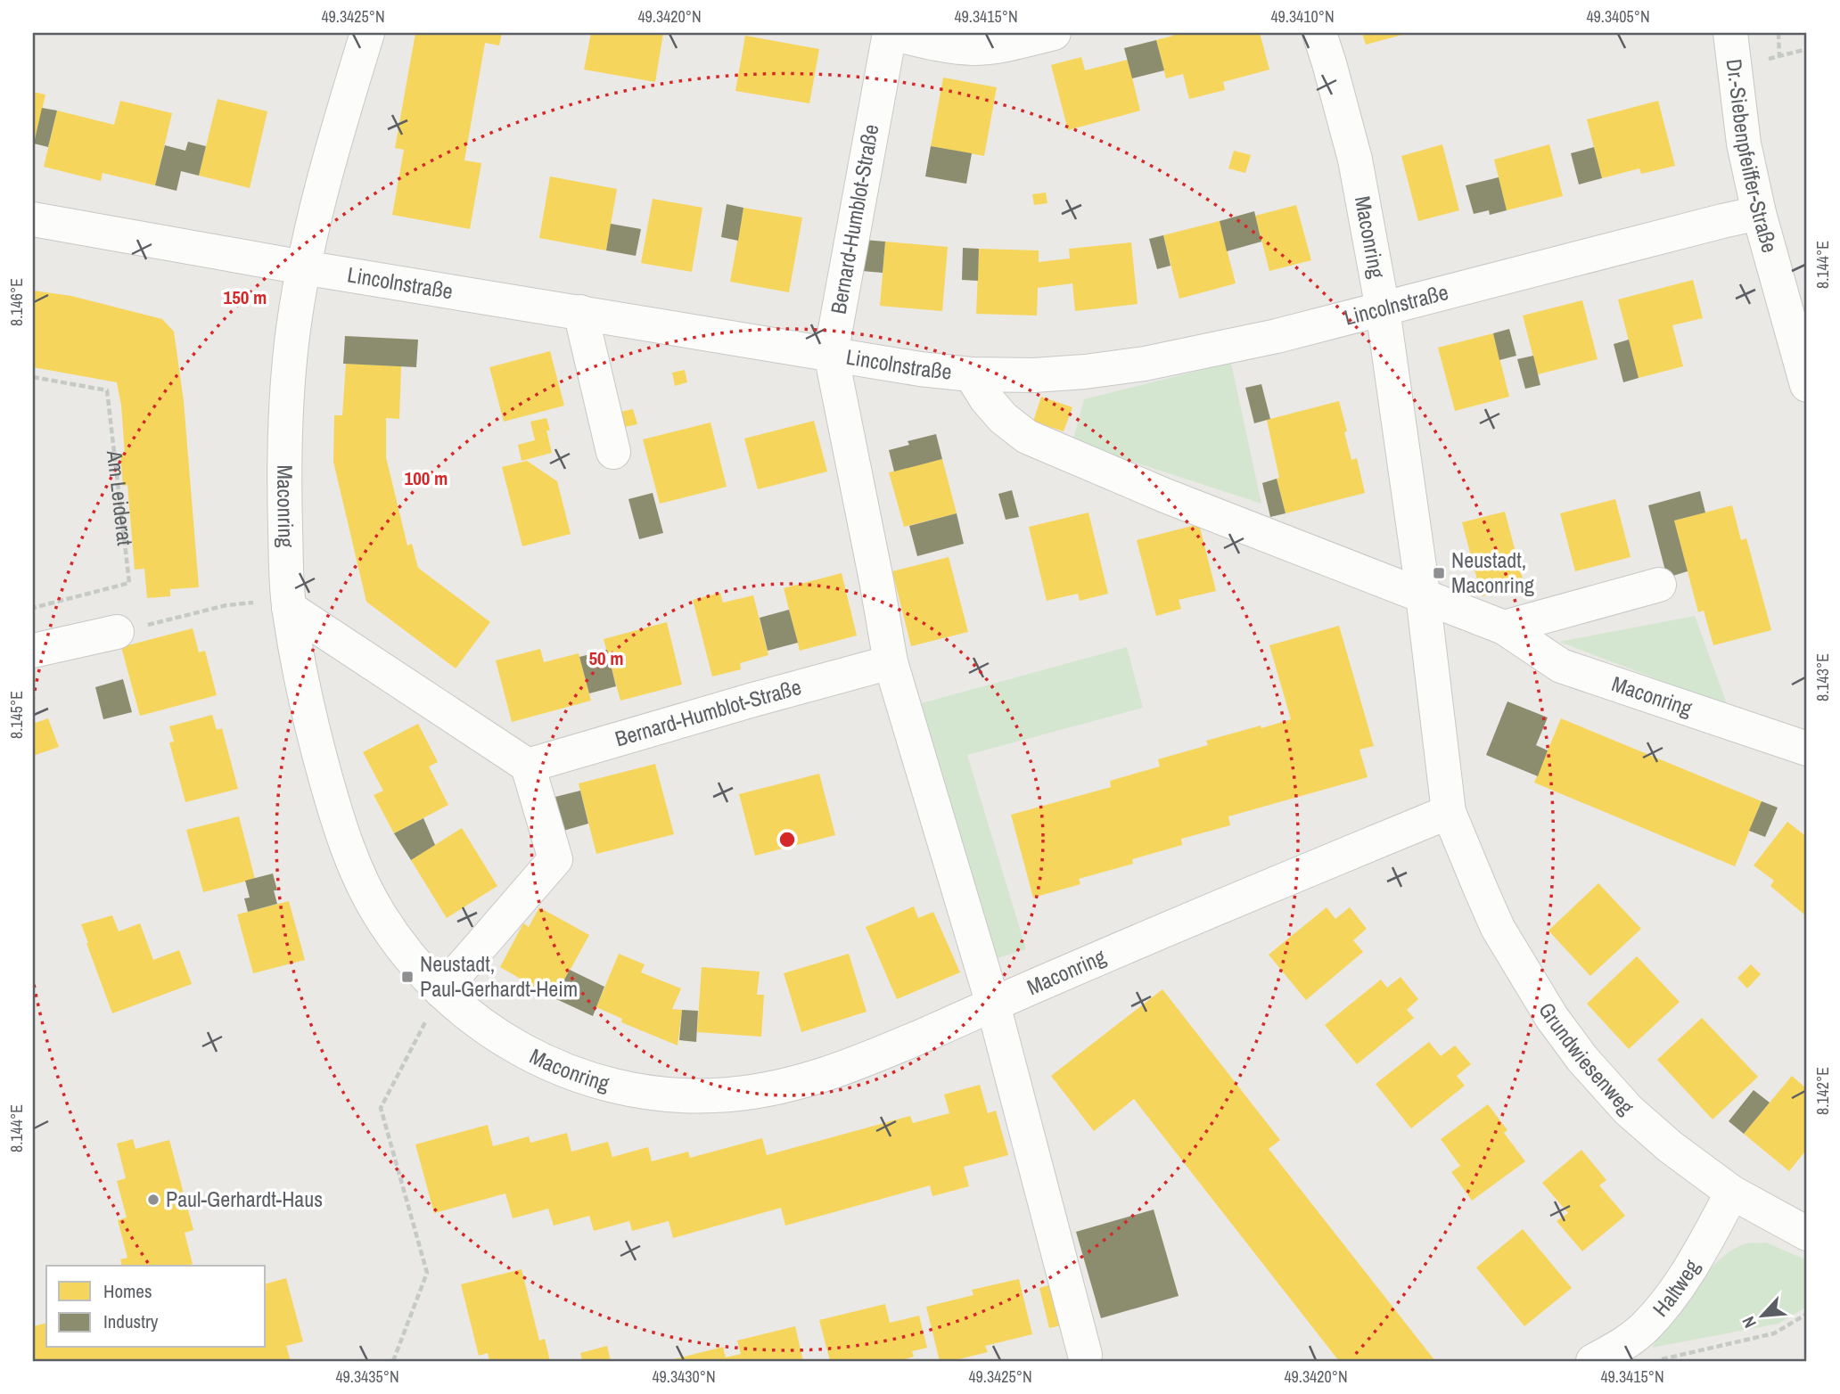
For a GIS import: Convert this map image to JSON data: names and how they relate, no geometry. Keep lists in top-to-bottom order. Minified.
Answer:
{"streets":{"street":["Dr.-Siebenpfeiffer-Straße","Bernard-Humblot-Straße","Maconring","Lincolnstraße","Grundwiesenweg","Haltweg"],"path":["Am Leiderat"]},"crossings":[["Dr.-Siebenpfeiffer-Straße","Lincolnstraße"],["Bernard-Humblot-Straße","Maconring"],["Bernard-Humblot-Straße","Lincolnstraße"],["Maconring","Lincolnstraße"],["Maconring","Grundwiesenweg"],["Grundwiesenweg","Haltweg"]],"places":{"transit":["Neustadt, Maconring","Neustadt, Paul-Gerhardt-Heim"],"other":["Paul-Gerhardt-Haus"]},"legend":["Homes","Industry"],"north":"bottom left","coordinates":["49.3425°N","49.3420°N","49.3415°N","49.3410°N","49.3405°N","8.144°E","8.146°E","8.143°E","8.145°E","8.142°E","49.3435°N","49.3430°N"],"rings":["150 m","100 m","50 m"]}
